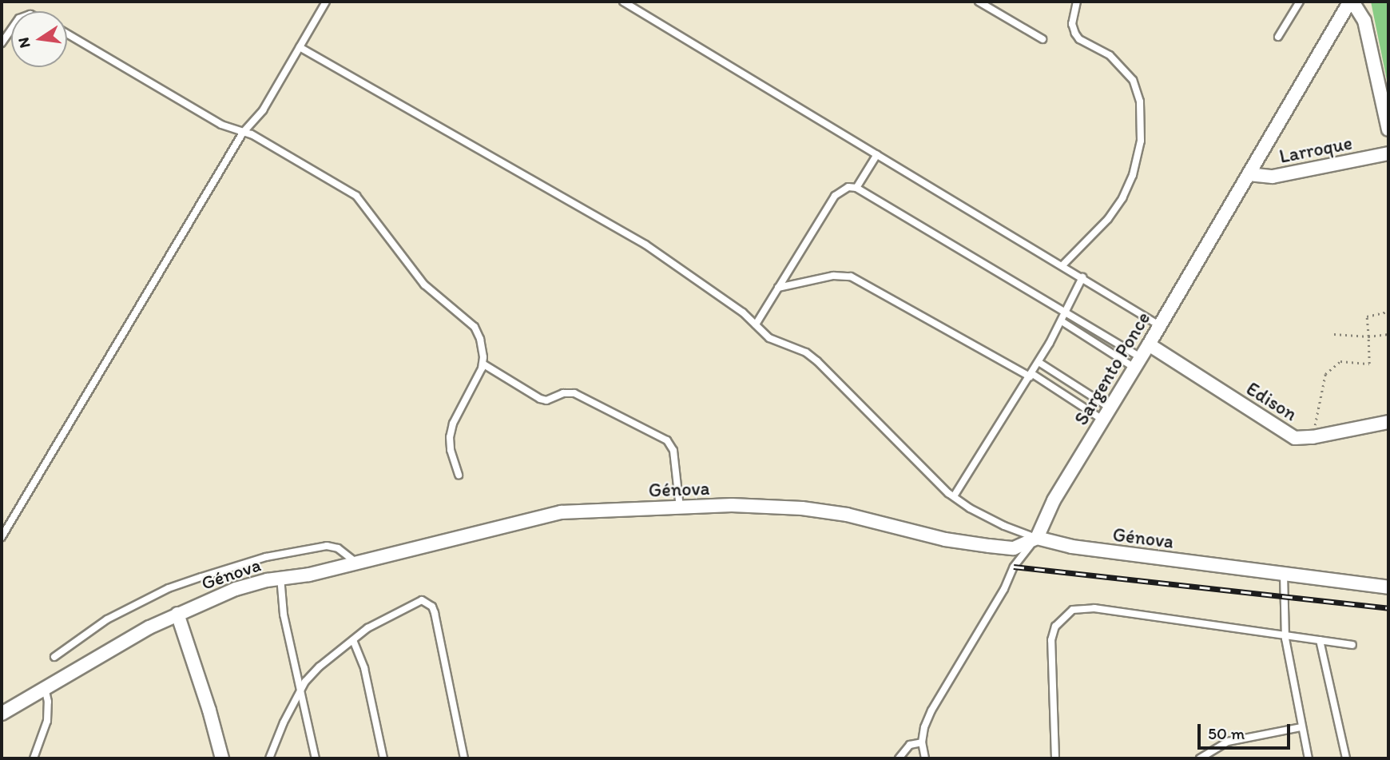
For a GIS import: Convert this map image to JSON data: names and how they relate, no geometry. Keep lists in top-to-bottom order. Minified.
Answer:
{"streets":{"street":["Larroque","Sargento Ponce","Edison","Génova"]},"crossings":[["Larroque","Sargento Ponce"],["Sargento Ponce","Edison"],["Sargento Ponce","Génova"]],"scale_bar":"50 m","north":"left"}
